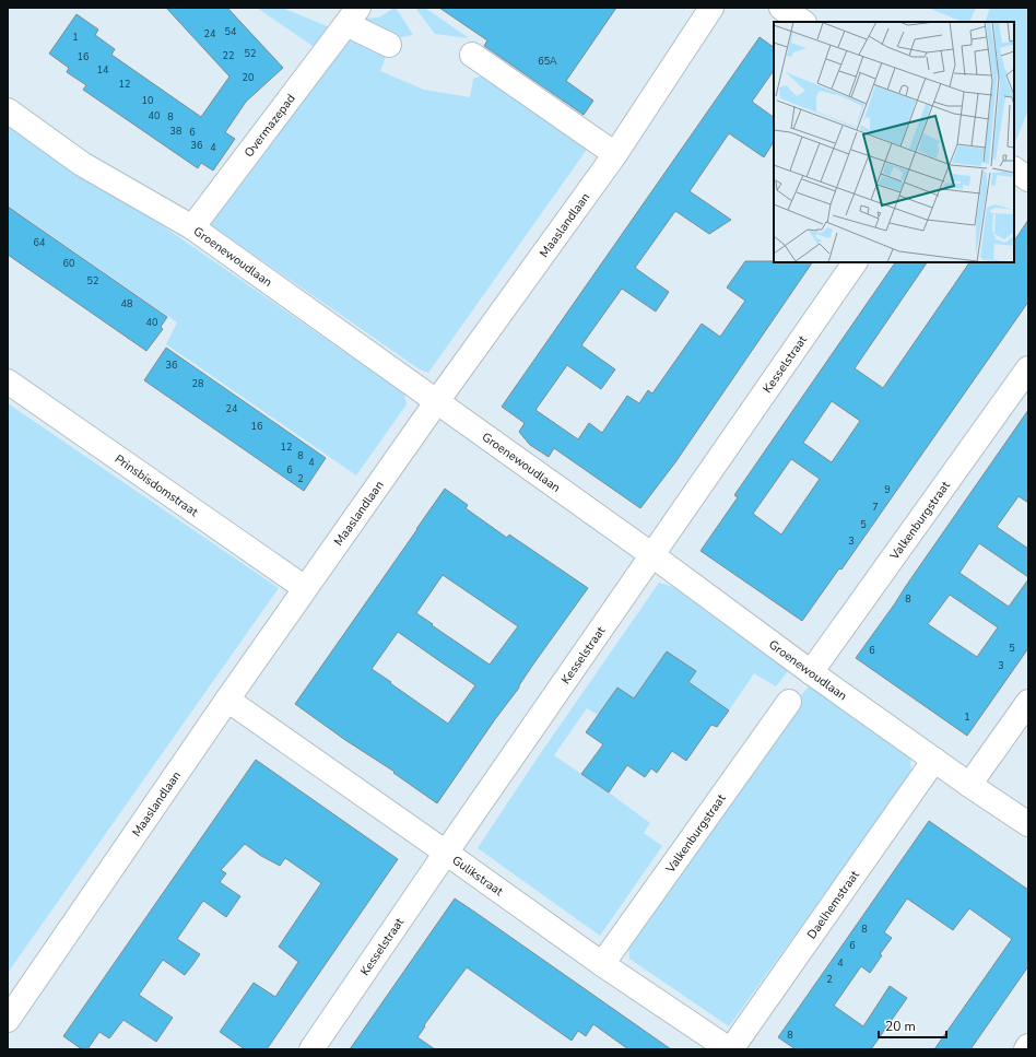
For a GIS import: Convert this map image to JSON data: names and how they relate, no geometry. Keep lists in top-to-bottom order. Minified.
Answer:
{"streets":{"street":["Overmazepad","Maaslandlaan","Groenewoudlaan","Kesselstraat","Prinsbisdomstraat","Valkenburgstraat","Gulikstraat","Daelhemstraat"]},"crossings":[["Overmazepad","Groenewoudlaan"],["Maaslandlaan","Groenewoudlaan"],["Maaslandlaan","Prinsbisdomstraat"],["Maaslandlaan","Gulikstraat"],["Groenewoudlaan","Kesselstraat"],["Groenewoudlaan","Valkenburgstraat"],["Groenewoudlaan","Daelhemstraat"],["Kesselstraat","Gulikstraat"],["Valkenburgstraat","Gulikstraat"],["Gulikstraat","Daelhemstraat"]],"house_numbers":["54","24","1","52","22","16","65A","14","20","12","10","40","8","38","6","36","4","64","60","52","48","40","36","28","24","16","12","8","4","6","2","9","7","5","3","8","5","6","3","1","8","6","4","2","8"],"scale_bar":"20 m"}
